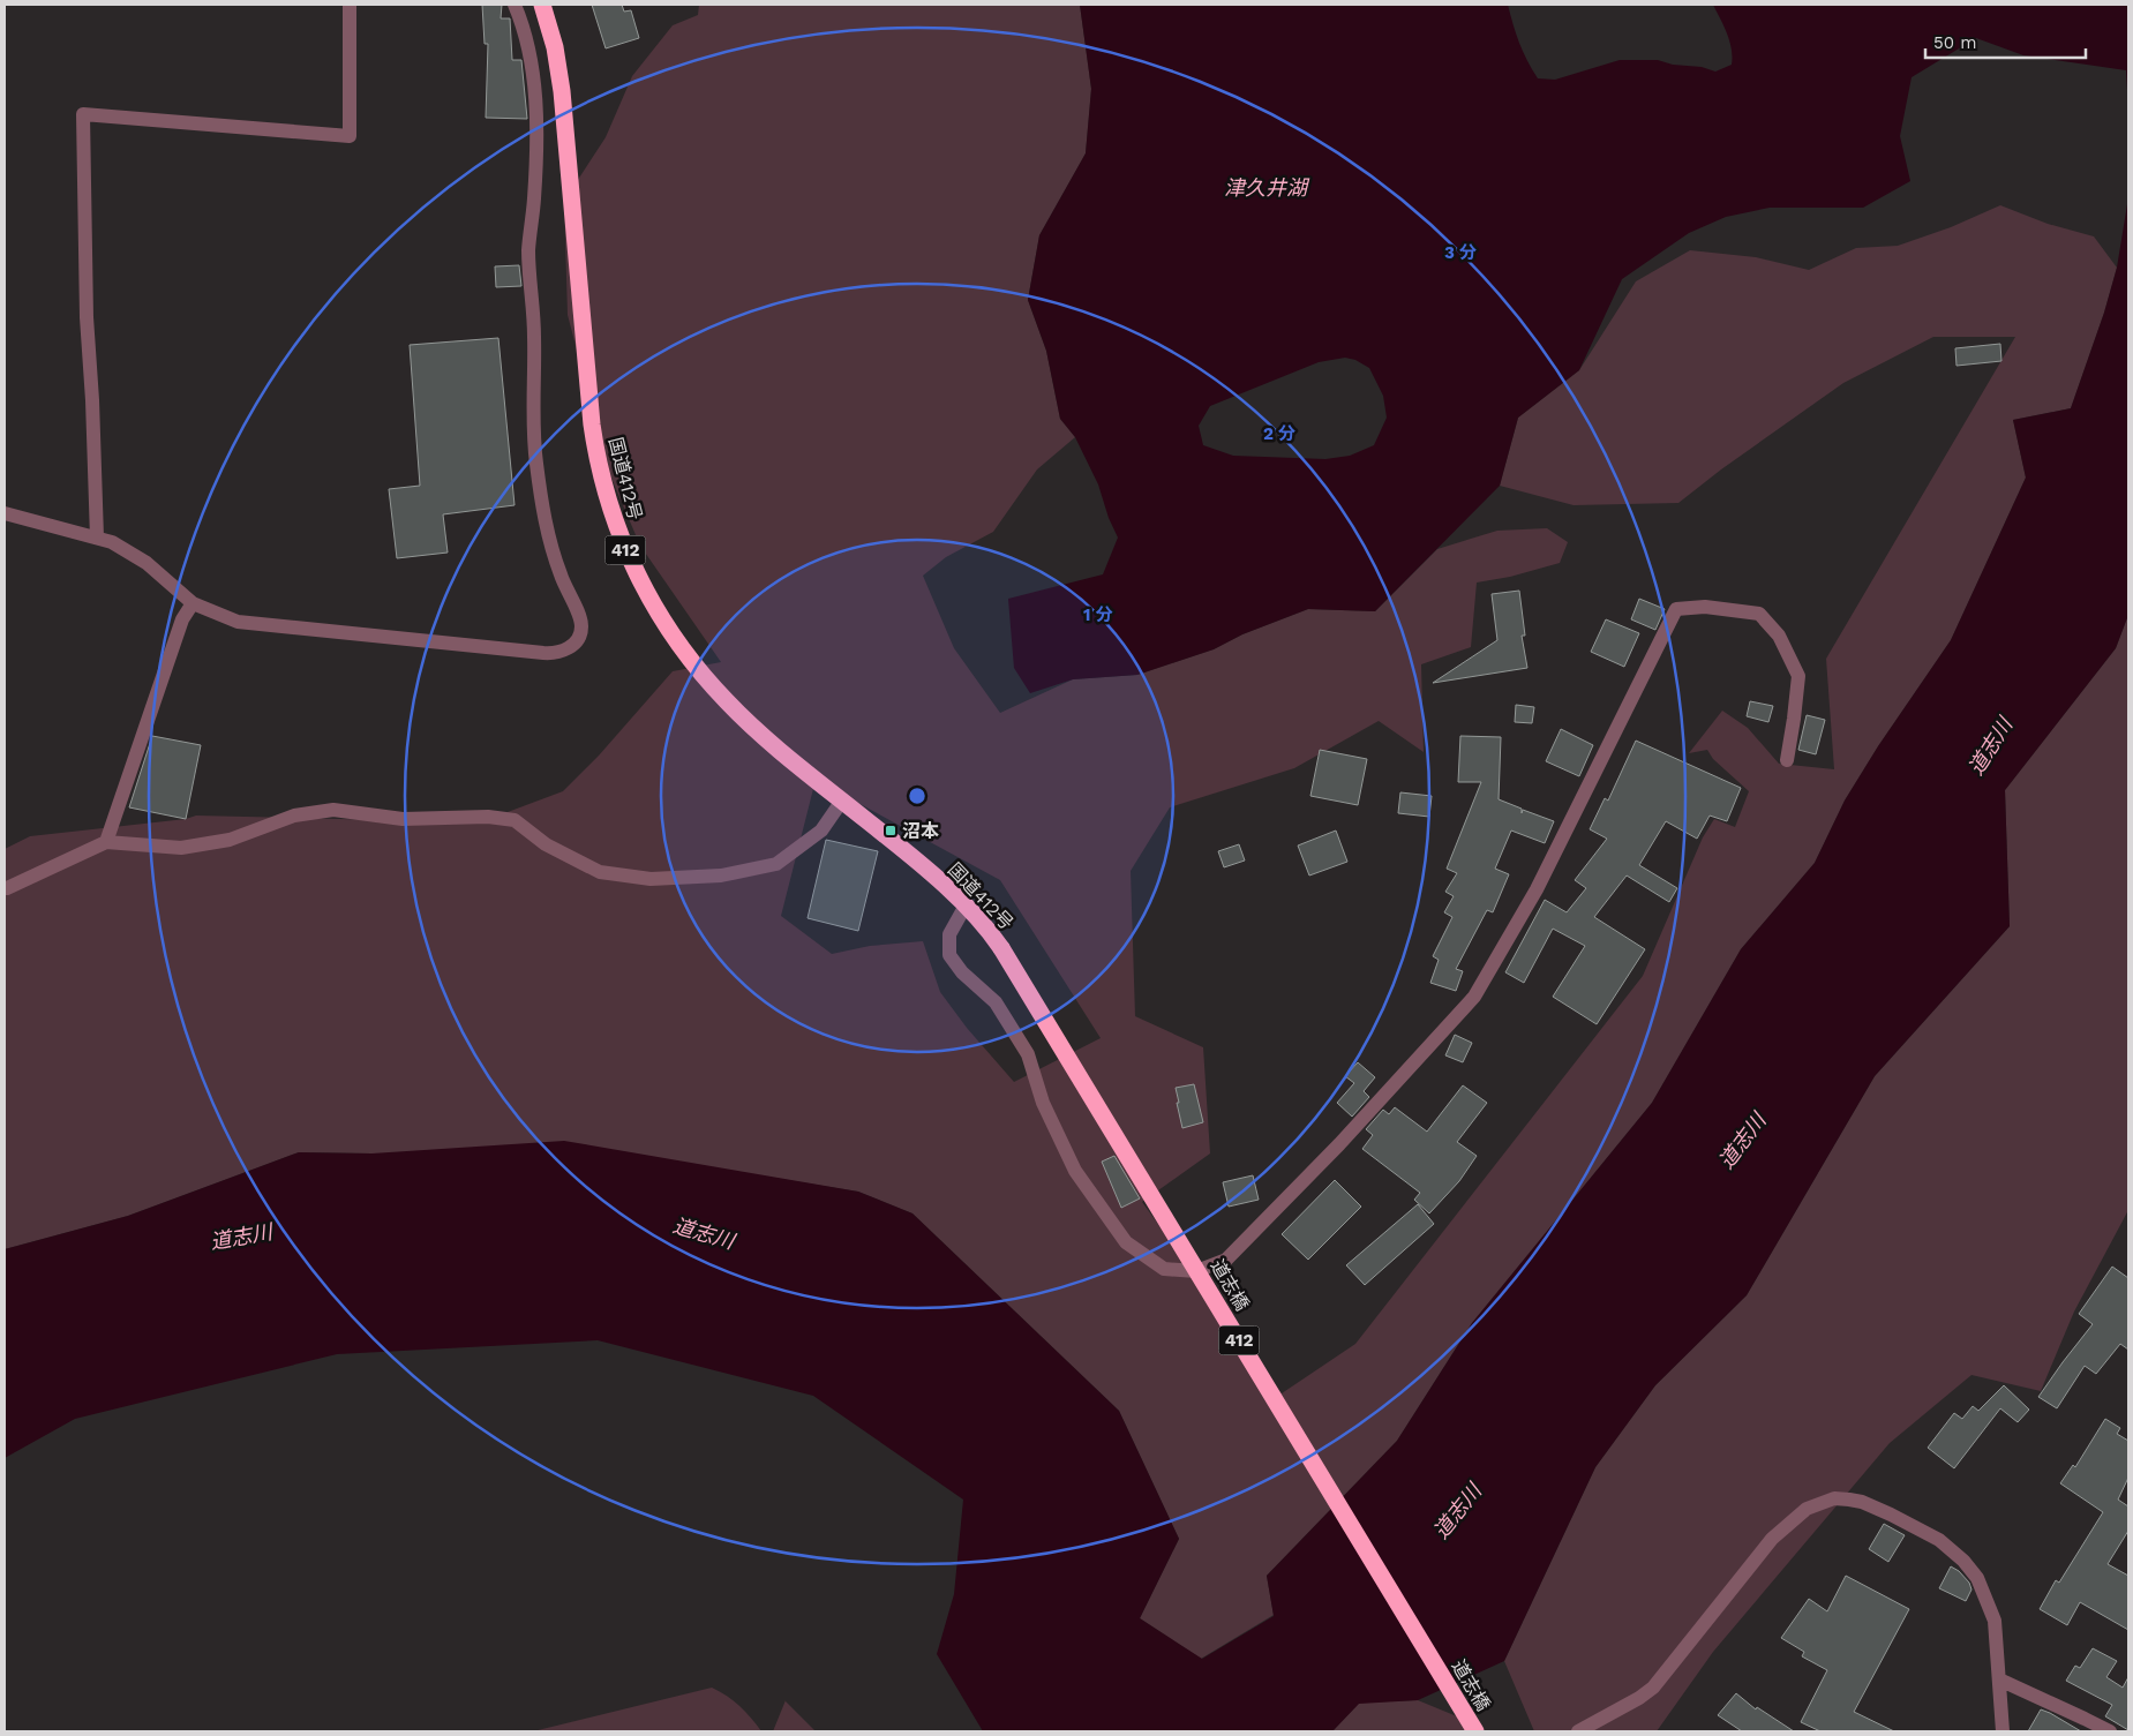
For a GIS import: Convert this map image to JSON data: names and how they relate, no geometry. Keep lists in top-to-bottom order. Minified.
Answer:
{"streets":{"highway":["国道412号","412","道志橋"]},"crossings":[["国道412号","道志橋"]],"water":["津久井湖","道志川"],"places":{"transit":["沼本"]},"scale_bar":"50 m","rings":["3 分","2 分","1 分"]}
